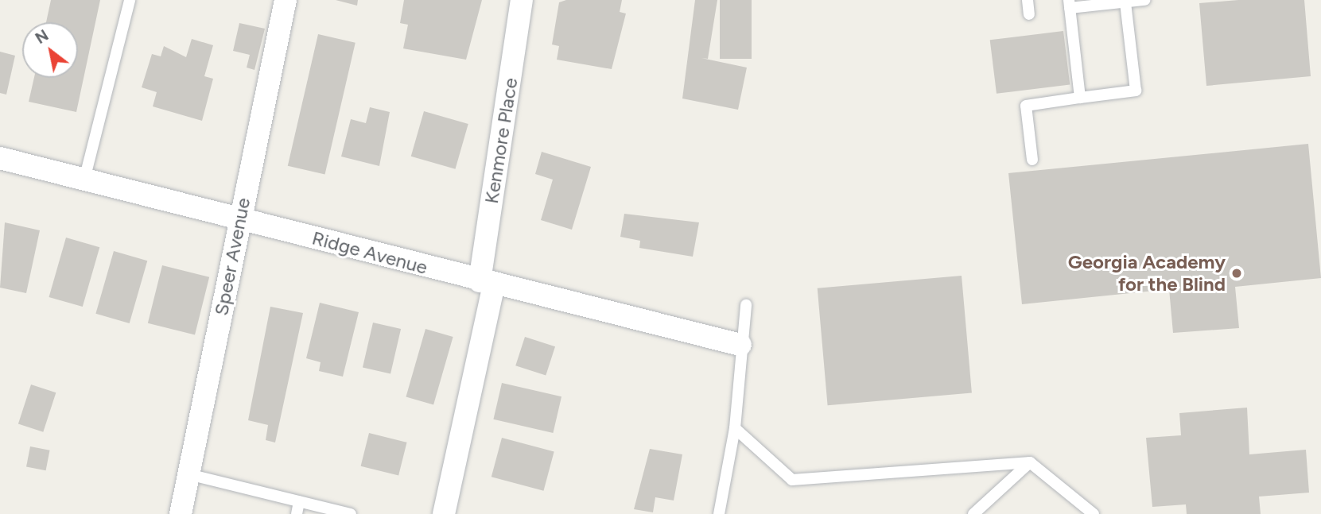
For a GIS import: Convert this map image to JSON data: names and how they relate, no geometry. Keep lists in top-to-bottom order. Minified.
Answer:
{"streets":{"street":["Kenmore Place","Ridge Avenue","Speer Avenue"]},"crossings":[["Kenmore Place","Ridge Avenue"],["Ridge Avenue","Speer Avenue"]],"places":["Georgia Academy for the Blind"],"north":"top left"}
